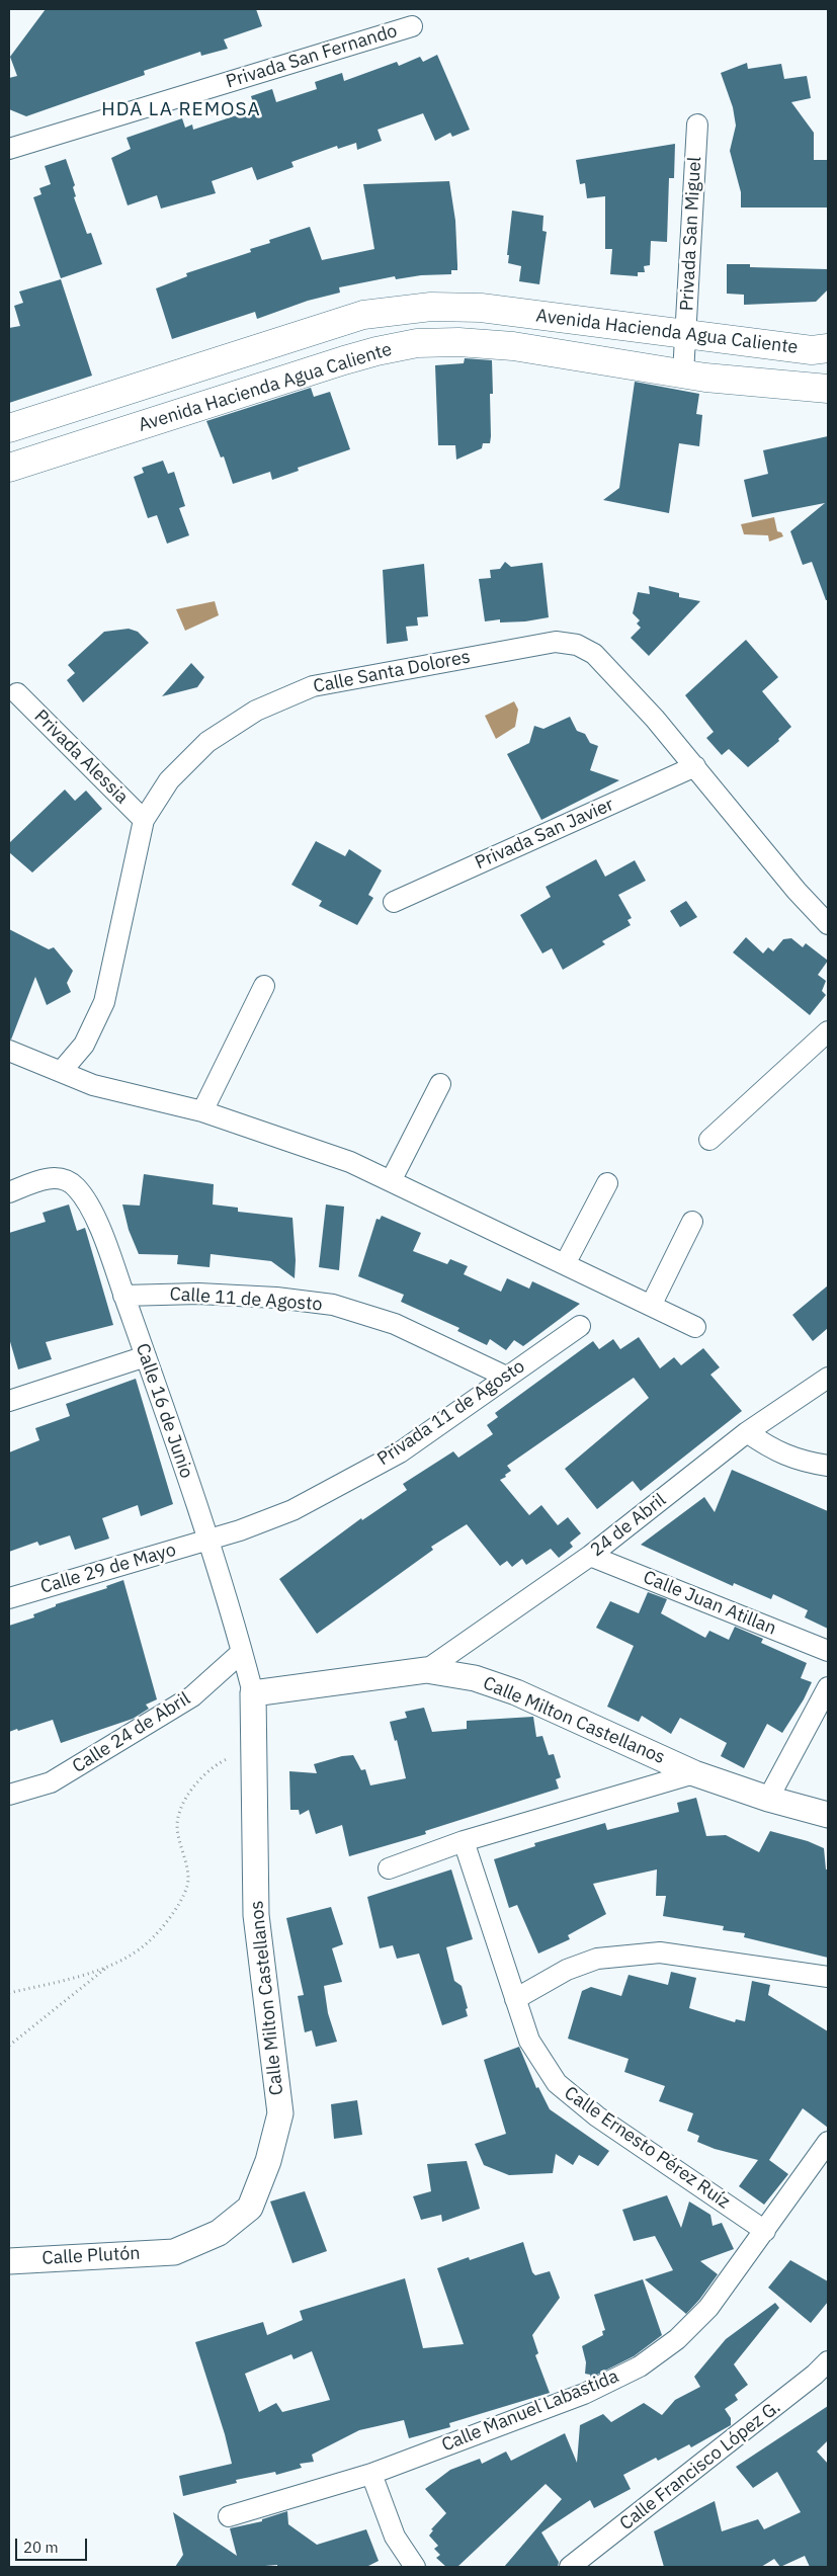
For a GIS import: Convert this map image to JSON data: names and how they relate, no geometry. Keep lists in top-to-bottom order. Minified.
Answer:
{"streets":{"main road":["Avenida Hacienda Agua Caliente"],"street":["Privada San Fernando","Privada San Miguel","Calle Santa Dolores","Privada Alessia","Privada San Javier","Calle 11 de Agosto","Calle 16 de Junio","Privada 11 de Agosto","24 de Abril","Calle 29 de Mayo","Calle Juan Atillan","Calle Milton Castellanos","Calle 24 de Abril","Calle Ernesto Pérez Ruíz","Calle Plutón","Calle Manuel Labastida","Calle Francisco López G."]},"crossings":[["Privada San Miguel","Avenida Hacienda Agua Caliente"],["Calle Santa Dolores","Privada Alessia"],["Calle Santa Dolores","Privada San Javier"],["Calle 11 de Agosto","Calle 16 de Junio"],["Calle 11 de Agosto","Privada 11 de Agosto"],["Calle 16 de Junio","Privada 11 de Agosto"],["Calle 16 de Junio","Calle 29 de Mayo"],["Calle 16 de Junio","Calle Milton Castellanos"],["Calle 16 de Junio","Calle 24 de Abril"],["Privada 11 de Agosto","Calle 29 de Mayo"],["24 de Abril","Calle Juan Atillan"],["24 de Abril","Calle Milton Castellanos"],["Calle Milton Castellanos","Calle 24 de Abril"],["Calle Milton Castellanos","Calle Plutón"],["Calle Ernesto Pérez Ruíz","Calle Manuel Labastida"]],"districts":["HDA LA REMOSA"],"scale_bar":"20 m"}
